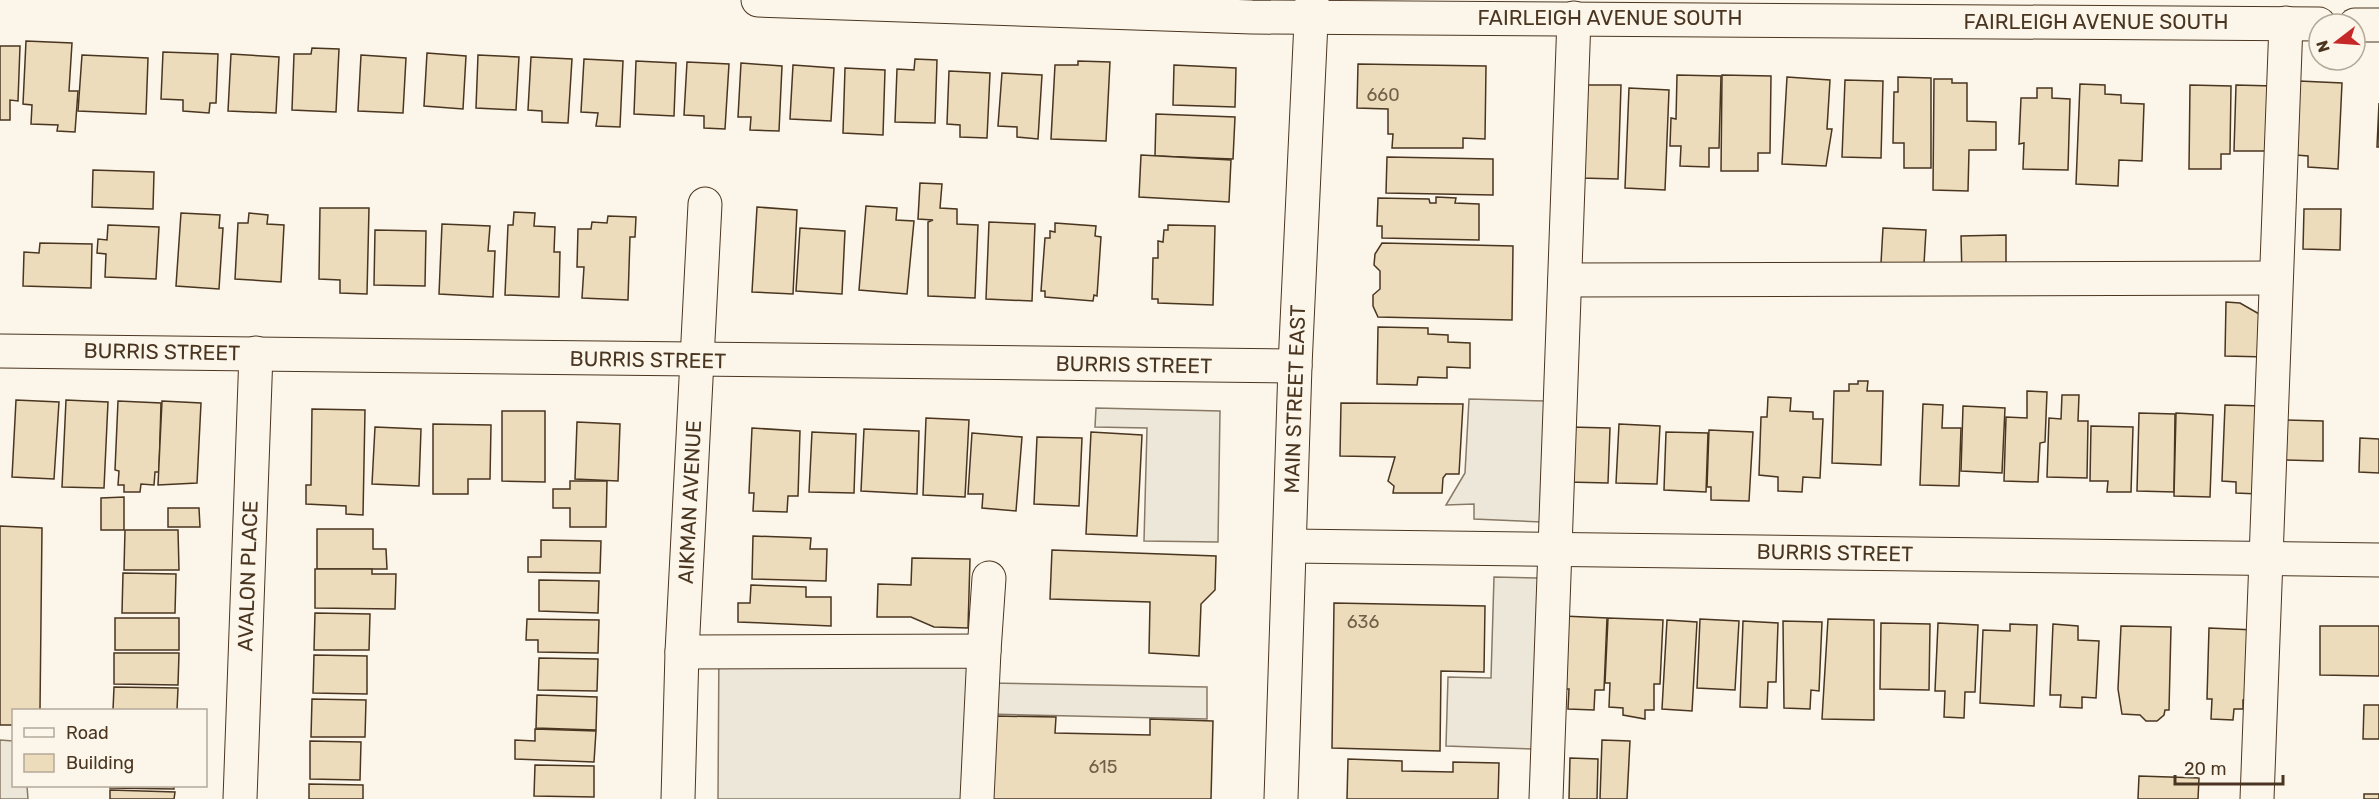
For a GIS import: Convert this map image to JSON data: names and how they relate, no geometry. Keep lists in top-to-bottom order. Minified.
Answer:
{"streets":{"street":["FAIRLEIGH AVENUE SOUTH","BURRIS STREET","MAIN STREET EAST","AIKMAN AVENUE","AVALON PLACE"]},"crossings":[["FAIRLEIGH AVENUE SOUTH","MAIN STREET EAST"],["BURRIS STREET","MAIN STREET EAST"],["BURRIS STREET","AIKMAN AVENUE"],["BURRIS STREET","AVALON PLACE"]],"house_numbers":["660","636","615"],"legend":["Road","Building"],"scale_bar":"20 m","north":"left"}
